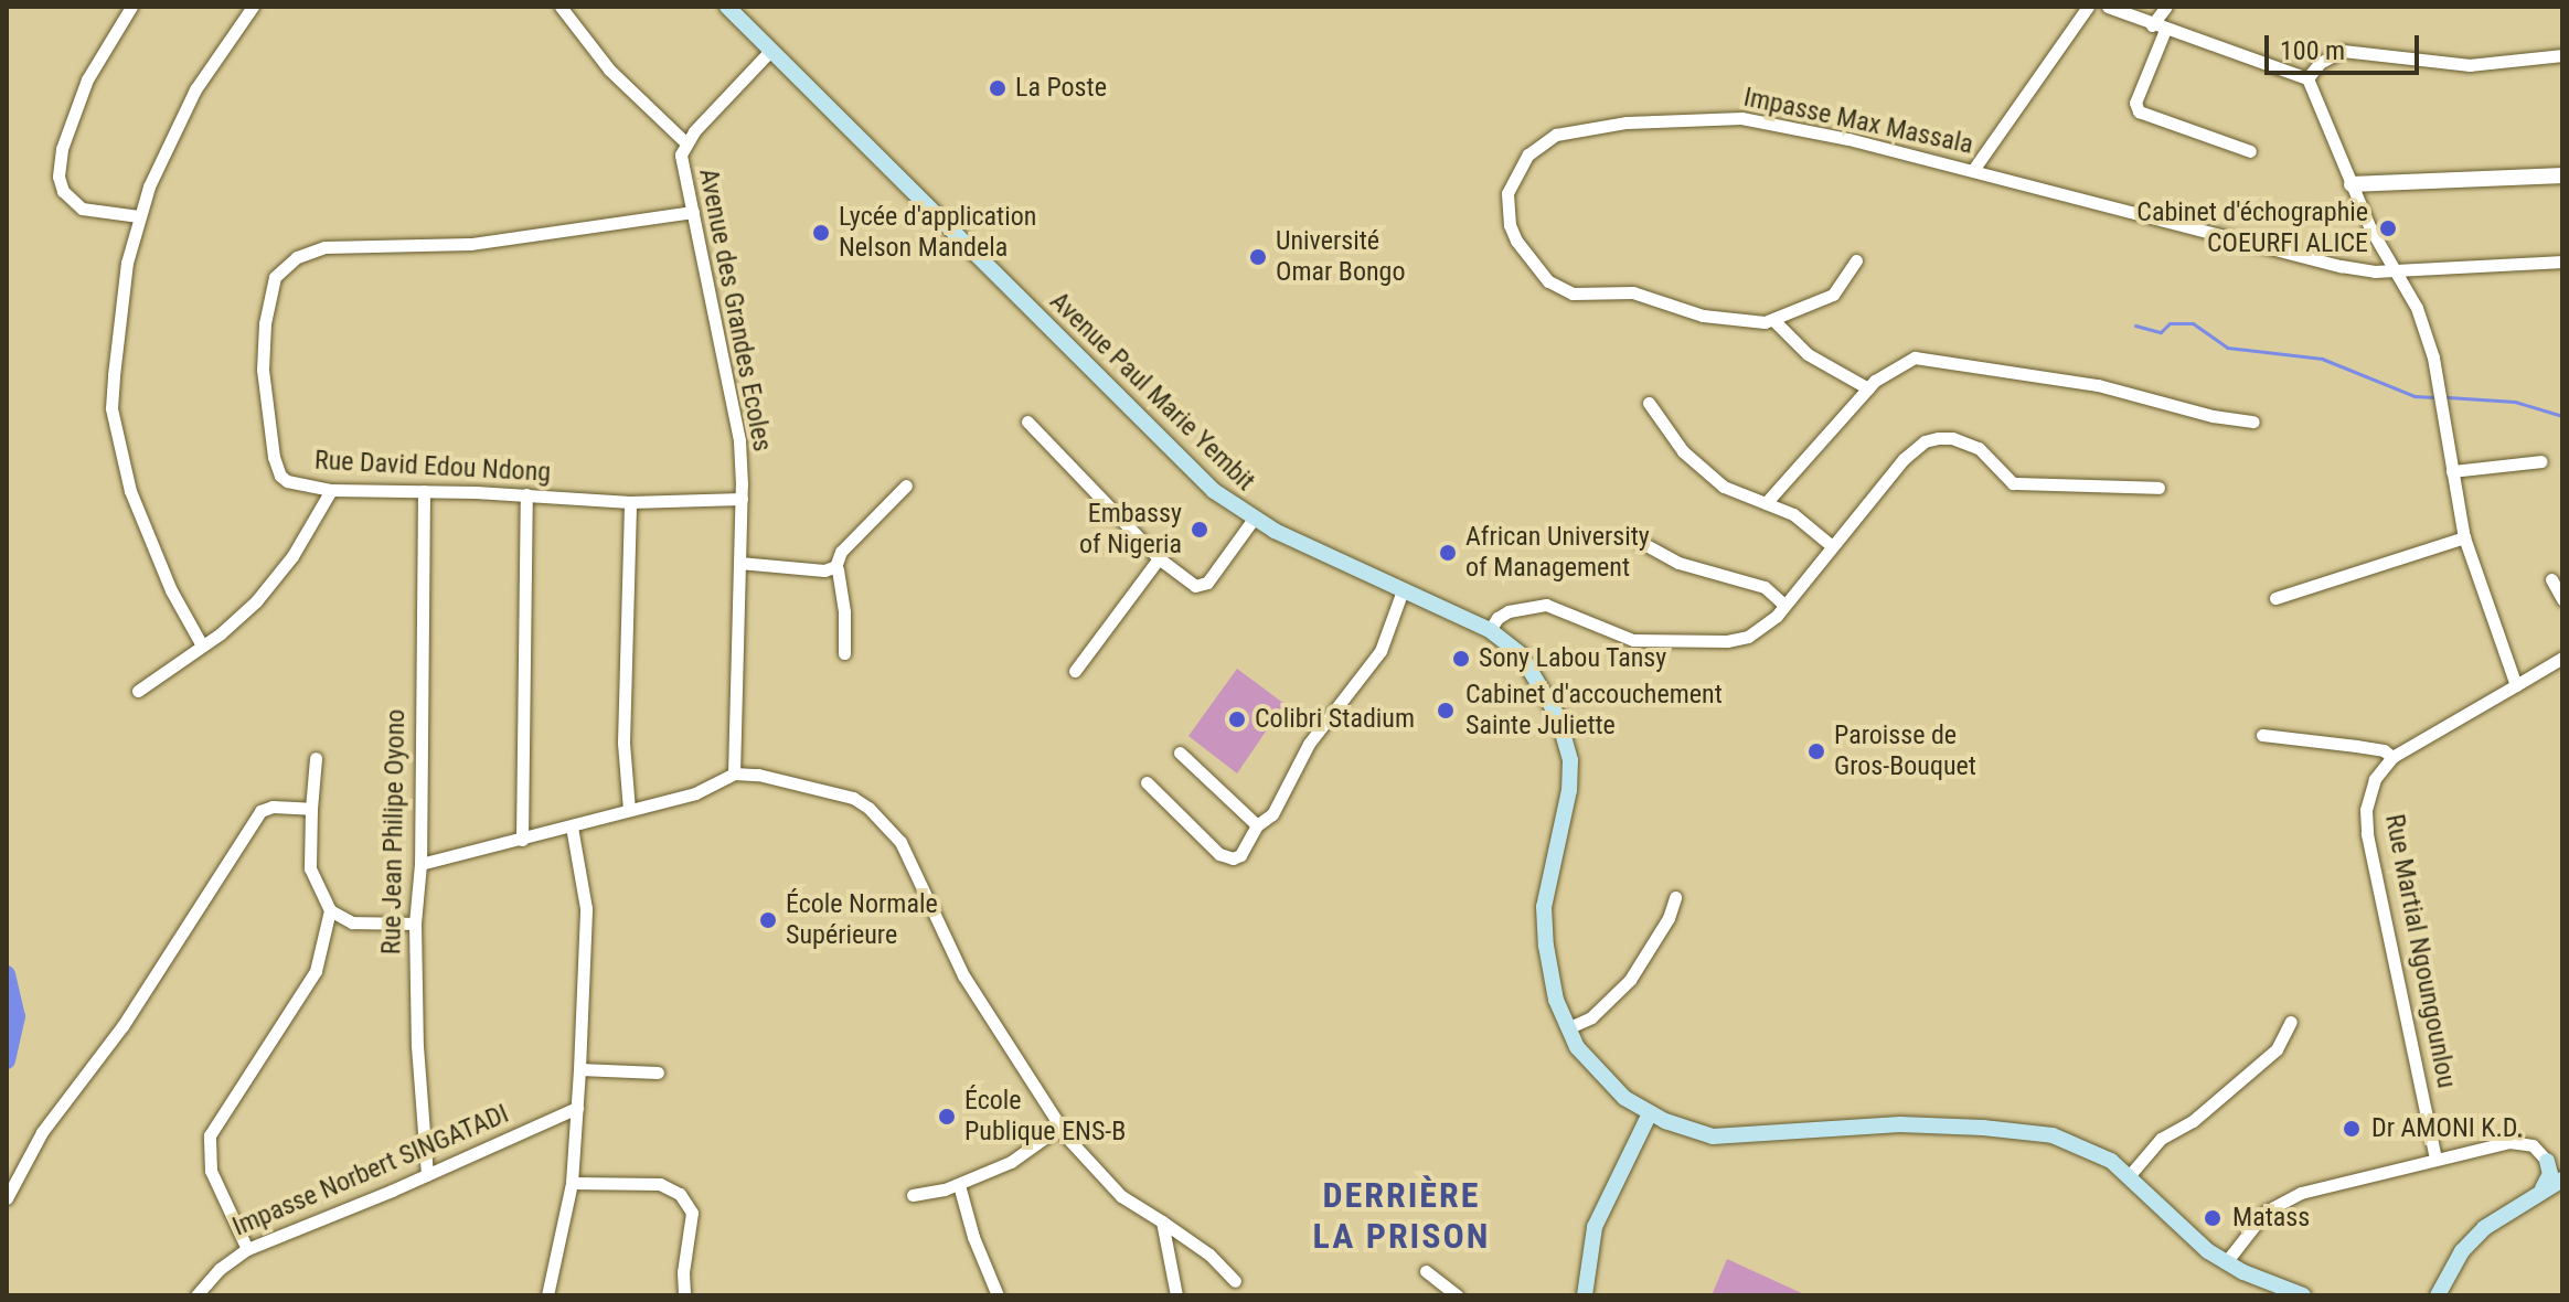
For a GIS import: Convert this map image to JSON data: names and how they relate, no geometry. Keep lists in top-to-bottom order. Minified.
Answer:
{"streets":{"main road":["Avenue Paul Marie Yembit"],"street":["Impasse Max Massala","Avenue des Grandes Ecoles","Rue David Edou Ndong","Rue Jean Philipe Oyono","Rue Martial Ngoungounlou","Impasse Norbert SINGATADI"]},"crossings":[["Avenue des Grandes Ecoles","Avenue Paul Marie Yembit"],["Avenue des Grandes Ecoles","Rue David Edou Ndong"],["Rue David Edou Ndong","Rue Jean Philipe Oyono"],["Rue Jean Philipe Oyono","Impasse Norbert SINGATADI"]],"districts":["DERRIÈRE LA PRISON"],"places":["La Poste","Cabinet d'échographie COEURFI ALICE","Lycée d'application Nelson Mandela","Université Omar Bongo","Embassy of Nigeria","African University of Management","Sony Labou Tansy","Cabinet d'accouchement Sainte Juliette","Colibri Stadium","Paroisse de Gros-Bouquet","École Normale Supérieure","École Publique ENS-B","Dr AMONI K.D.","Matass"],"scale_bar":"100 m"}
